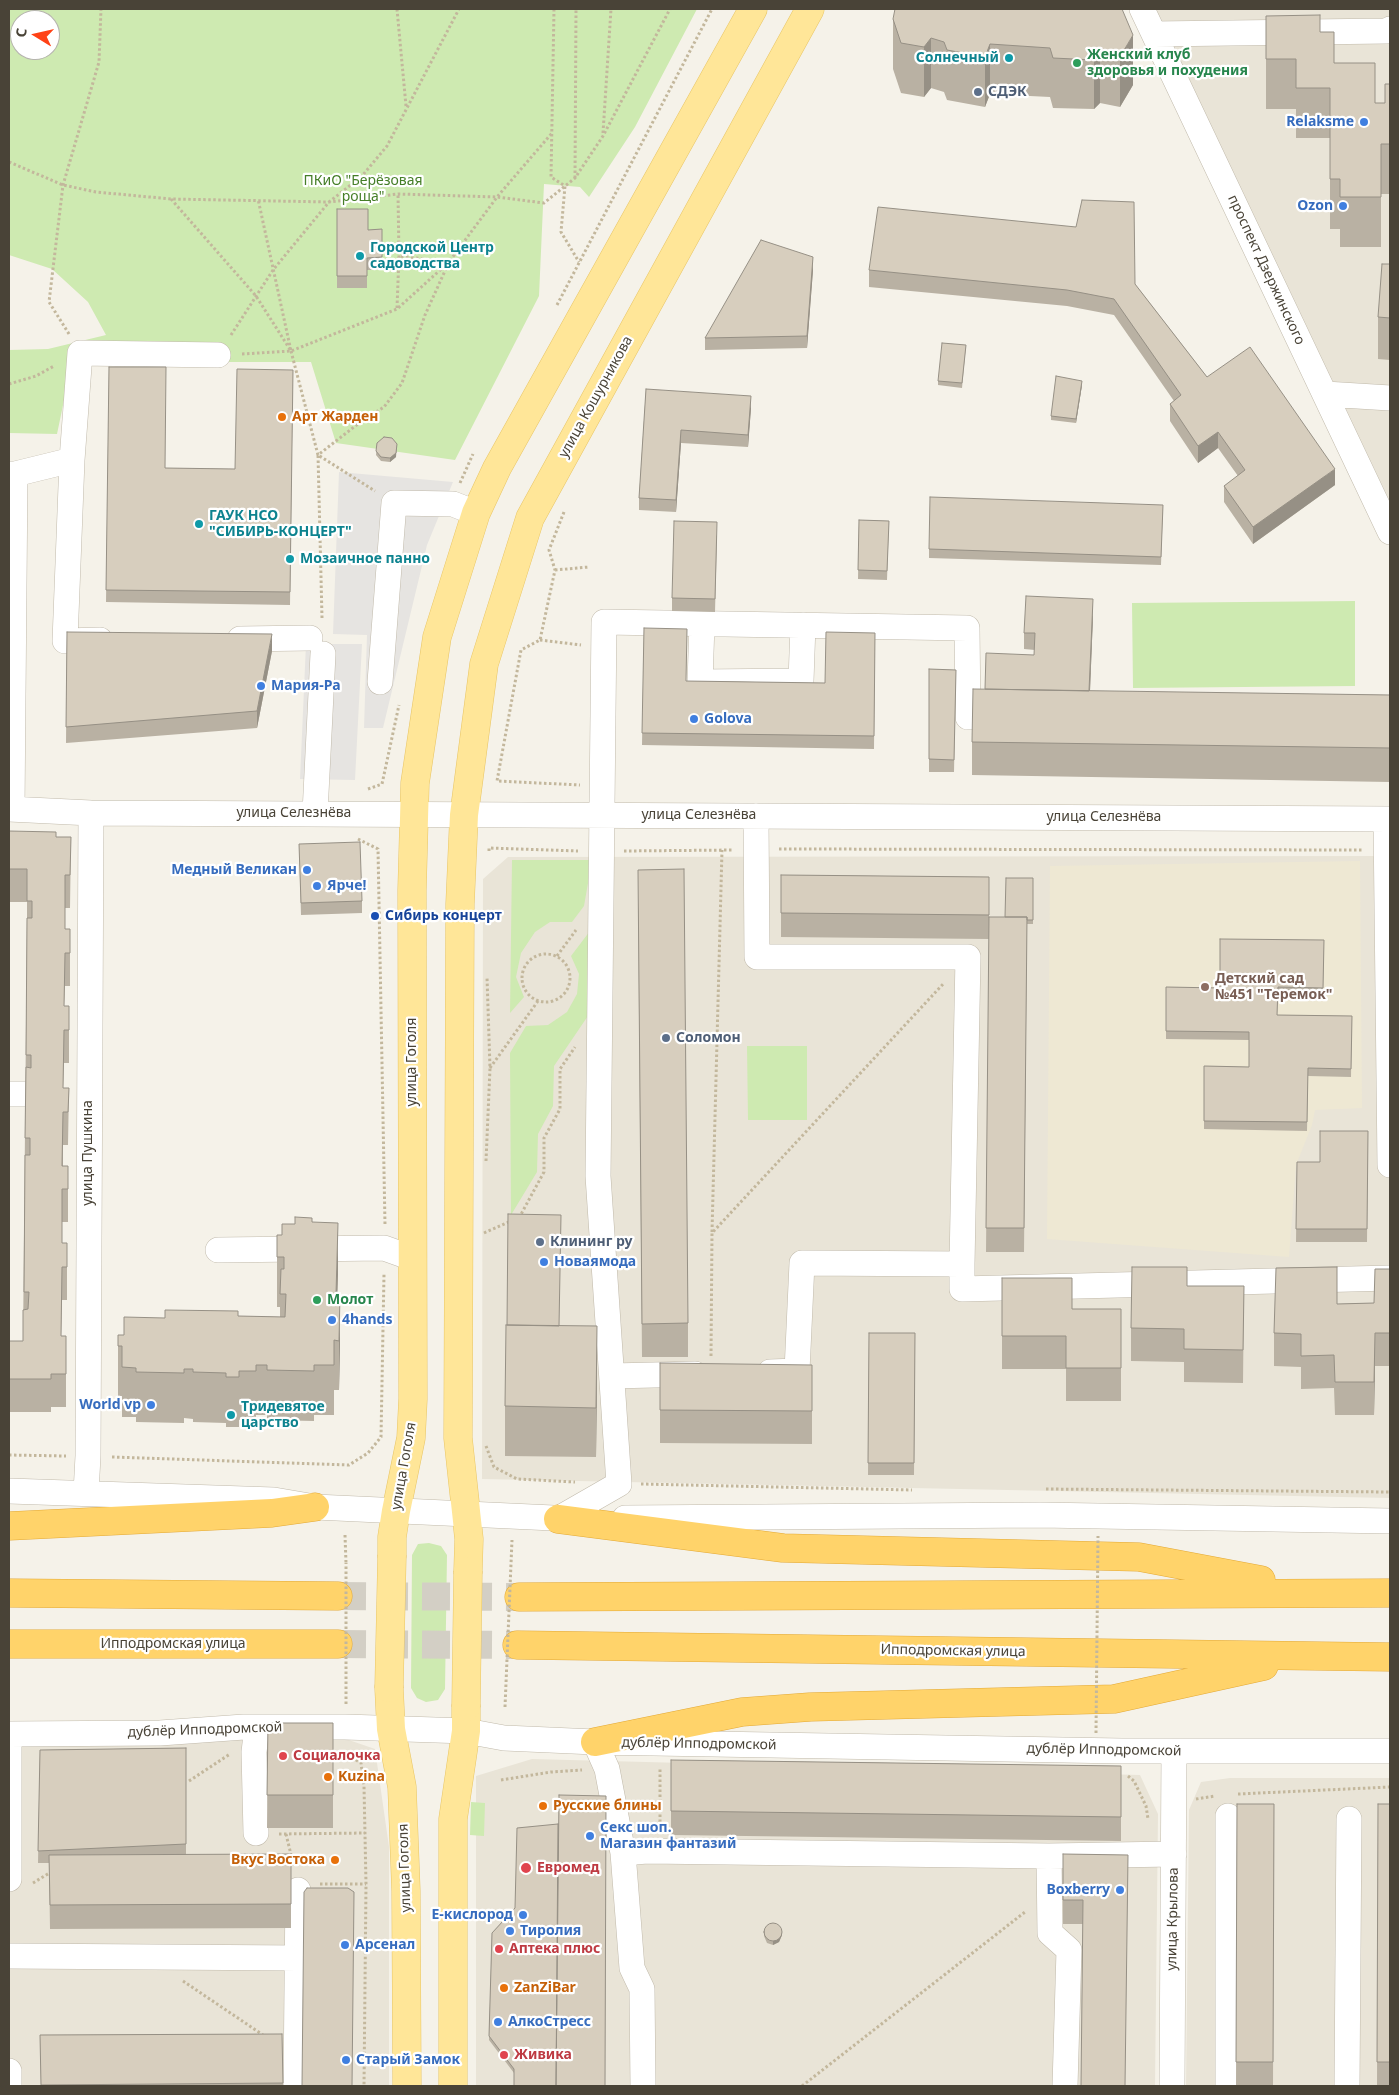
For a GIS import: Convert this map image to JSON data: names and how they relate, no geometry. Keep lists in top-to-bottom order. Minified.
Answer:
{"streets":{"highway":["Ипподромская улица"],"main road":["улица Кошурникова","улица Гоголя"],"street":["проспект Дзержинского","улица Селезнёва","улица Пушкина","дублёр Ипподромской","улица Крылова"]},"crossings":[["улица Кошурникова","улица Селезнёва"],["улица Селезнёва","улица Гоголя"],["улица Селезнёва","улица Пушкина"],["улица Гоголя","дублёр Ипподромской"],["дублёр Ипподромской","улица Крылова"]],"parks":["ПКиО \"Берёзовая роща\""],"places":["Солнечный","Женский клуб здоровья и похудения","СДЭК","Relaksme","Ozon","Городской Центр садоводства","Арт Жарден","ГАУК НСО \"СИБИРЬ-КОНЦЕРТ\"","Мозаичное панно","Мария-Ра","Golova","Медный Великан","Ярче!","Сибирь концерт","Детский сад №451 \"Теремок\"","Соломон","Клининг ру","Новаямода","Молот","4hands","World vp","Тридевятое царство","Социалочка","Kuzina","Русские блины","Секс шоп. Магазин фантазий","Вкус Востока","Евромед","Boxberry","Е-кислород","Тиролия","Арсенал","Аптека плюс","ZanZiBar","АлкоСтресс","Живика","Старый Замок"],"north":"left"}
